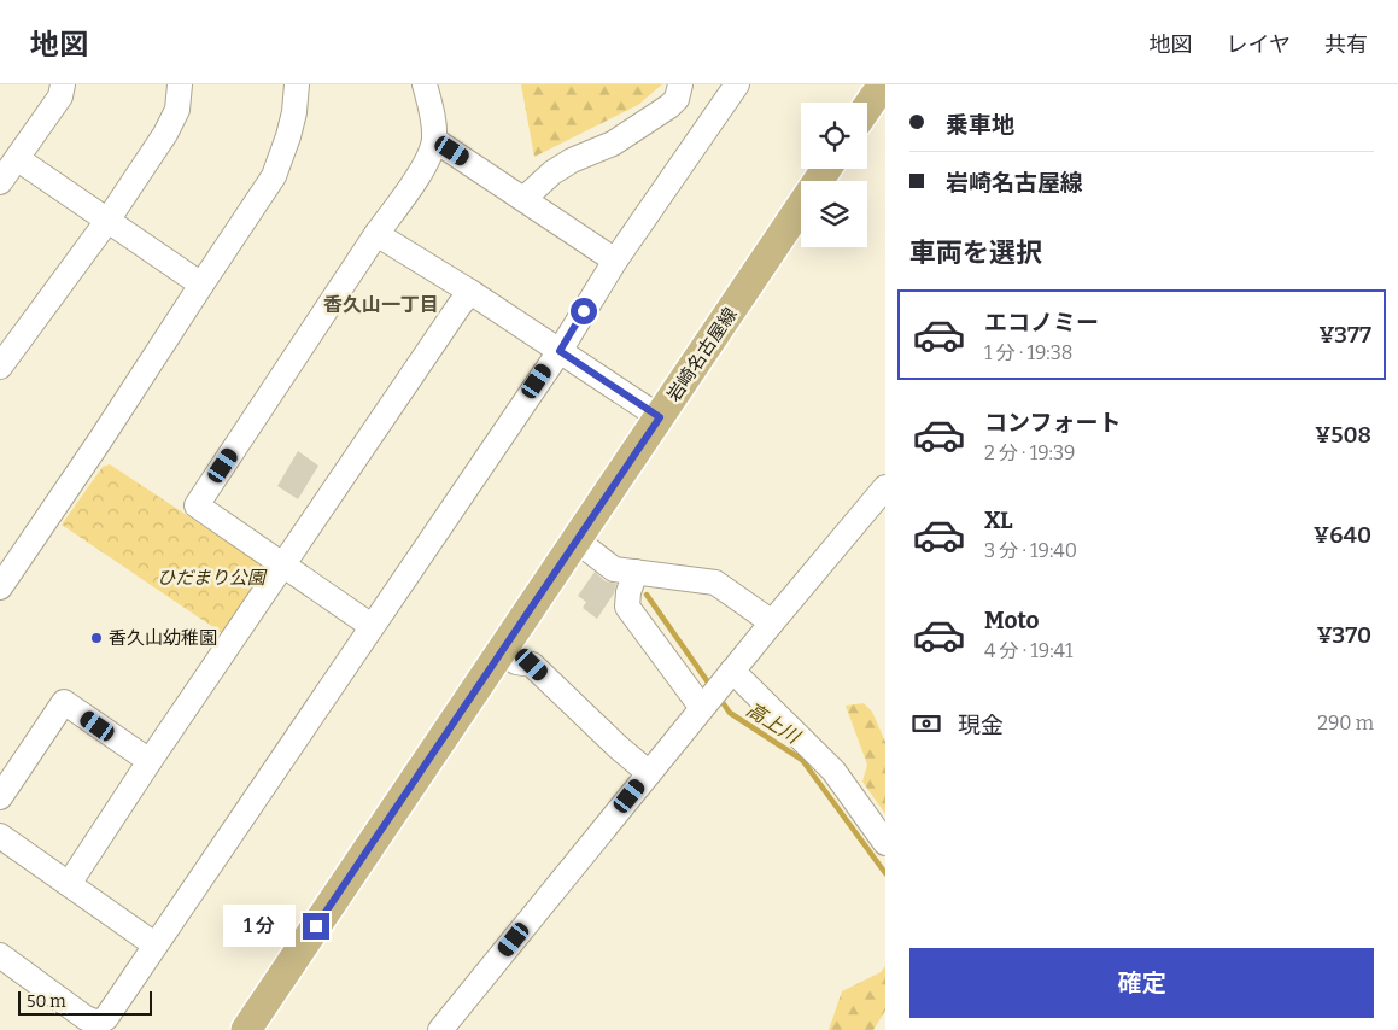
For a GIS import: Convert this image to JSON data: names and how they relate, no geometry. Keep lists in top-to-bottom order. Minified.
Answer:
{"streets":{"main road":["岩崎名古屋線"]},"districts":["香久山一丁目"],"water":["高上川"],"parks":["ひだまり公園"],"places":["香久山幼稚園"],"scale_bar":"50 m","page":{"header":"地図","nav":["地図","レイヤ","共有"],"banner":["乗車地","岩崎名古屋線"],"heading":"車両を選択","list":[{"name":"エコノミー","note":"1 分 · 19:38","value":"¥377"},{"name":"コンフォート","note":"2 分 · 19:39","value":"¥508"},{"name":"XL","note":"3 分 · 19:40","value":"¥640"},{"name":"Moto","note":"4 分 · 19:41","value":"¥370"}],"pay":["現金","290 m"],"bubble":"1 分","buttons":"確定","scale":"50 m"}}
